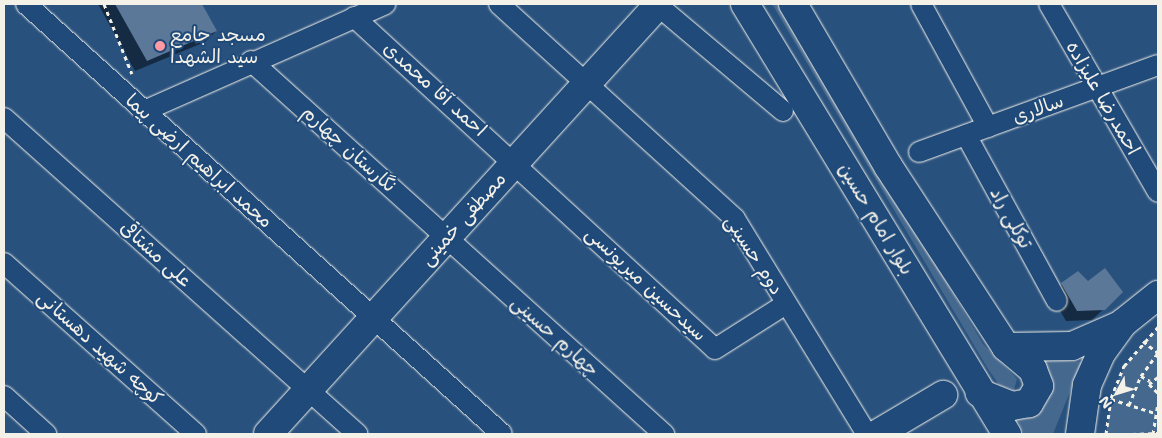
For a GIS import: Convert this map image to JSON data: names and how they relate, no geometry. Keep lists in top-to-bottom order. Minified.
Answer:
{"streets":{"main road":["مصطفی خمینی","بلوار امام حسین"],"street":["احمد آقا محمدی","احمدرضا علیزاده","سالاری","نگارستان چهارم","محمد ابراهیم ارضی پیما","توکلی راد","علی مشتاقی","دوم حسینی","سیدحسین میریونسی","چهارم حسینی","کوچه شهید دهستانی"]},"crossings":[["احمد آقا محمدی","مصطفی خمینی"],["احمد آقا محمدی","سیدحسین میریونسی"],["احمدرضا علیزاده","سالاری"],["سالاری","توکلی راد"],["نگارستان چهارم","مصطفی خمینی"],["نگارستان چهارم","چهارم حسینی"],["محمد ابراهیم ارضی پیما","مصطفی خمینی"],["مصطفی خمینی","علی مشتاقی"],["مصطفی خمینی","دوم حسینی"],["مصطفی خمینی","سیدحسین میریونسی"],["مصطفی خمینی","چهارم حسینی"],["دوم حسینی","سیدحسین میریونسی"]],"places":["مسجد جامع سید الشهدا"],"north":"bottom left"}
